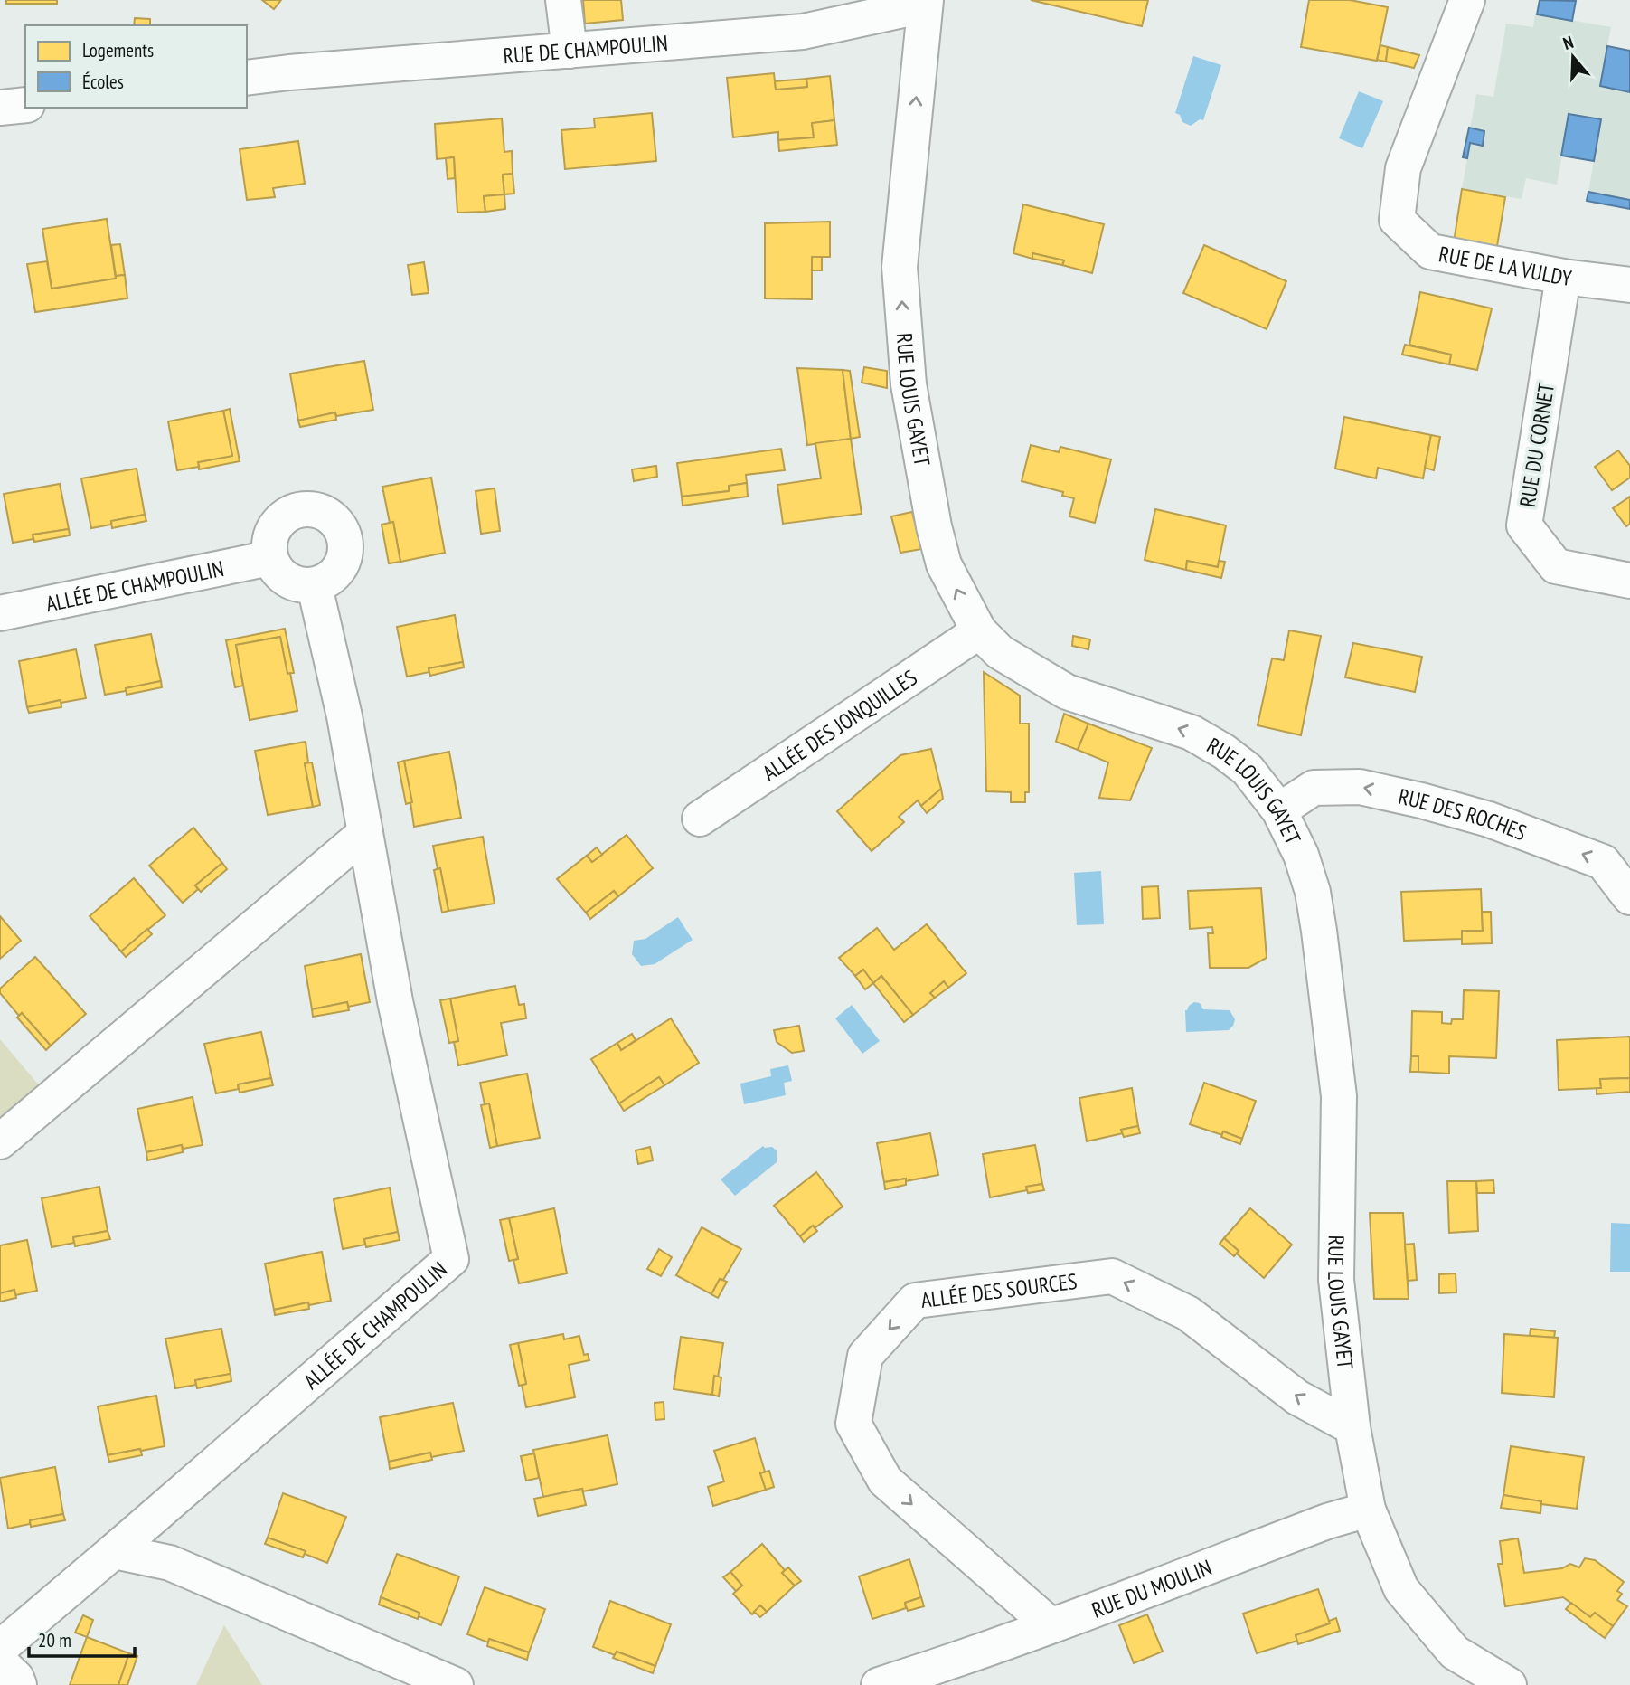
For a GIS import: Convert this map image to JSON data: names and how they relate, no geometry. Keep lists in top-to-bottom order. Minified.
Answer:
{"streets":{"street":["RUE DE CHAMPOULIN","RUE DE LA VULDY","RUE LOUIS GAYET","RUE DU CORNET","ALLÉE DE CHAMPOULIN","ALLÉE DES JONQUILLES","RUE DES ROCHES","ALLÉE DES SOURCES","RUE DU MOULIN"]},"crossings":[["RUE DE CHAMPOULIN","RUE LOUIS GAYET"],["RUE DE LA VULDY","RUE DU CORNET"],["RUE LOUIS GAYET","ALLÉE DES JONQUILLES"],["RUE LOUIS GAYET","RUE DES ROCHES"],["RUE LOUIS GAYET","ALLÉE DES SOURCES"],["RUE LOUIS GAYET","RUE DU MOULIN"],["ALLÉE DES SOURCES","RUE DU MOULIN"]],"one_way":["RUE LOUIS GAYET","RUE DES ROCHES"],"legend":["Logements","Écoles"],"scale_bar":"20 m","north":"top"}
